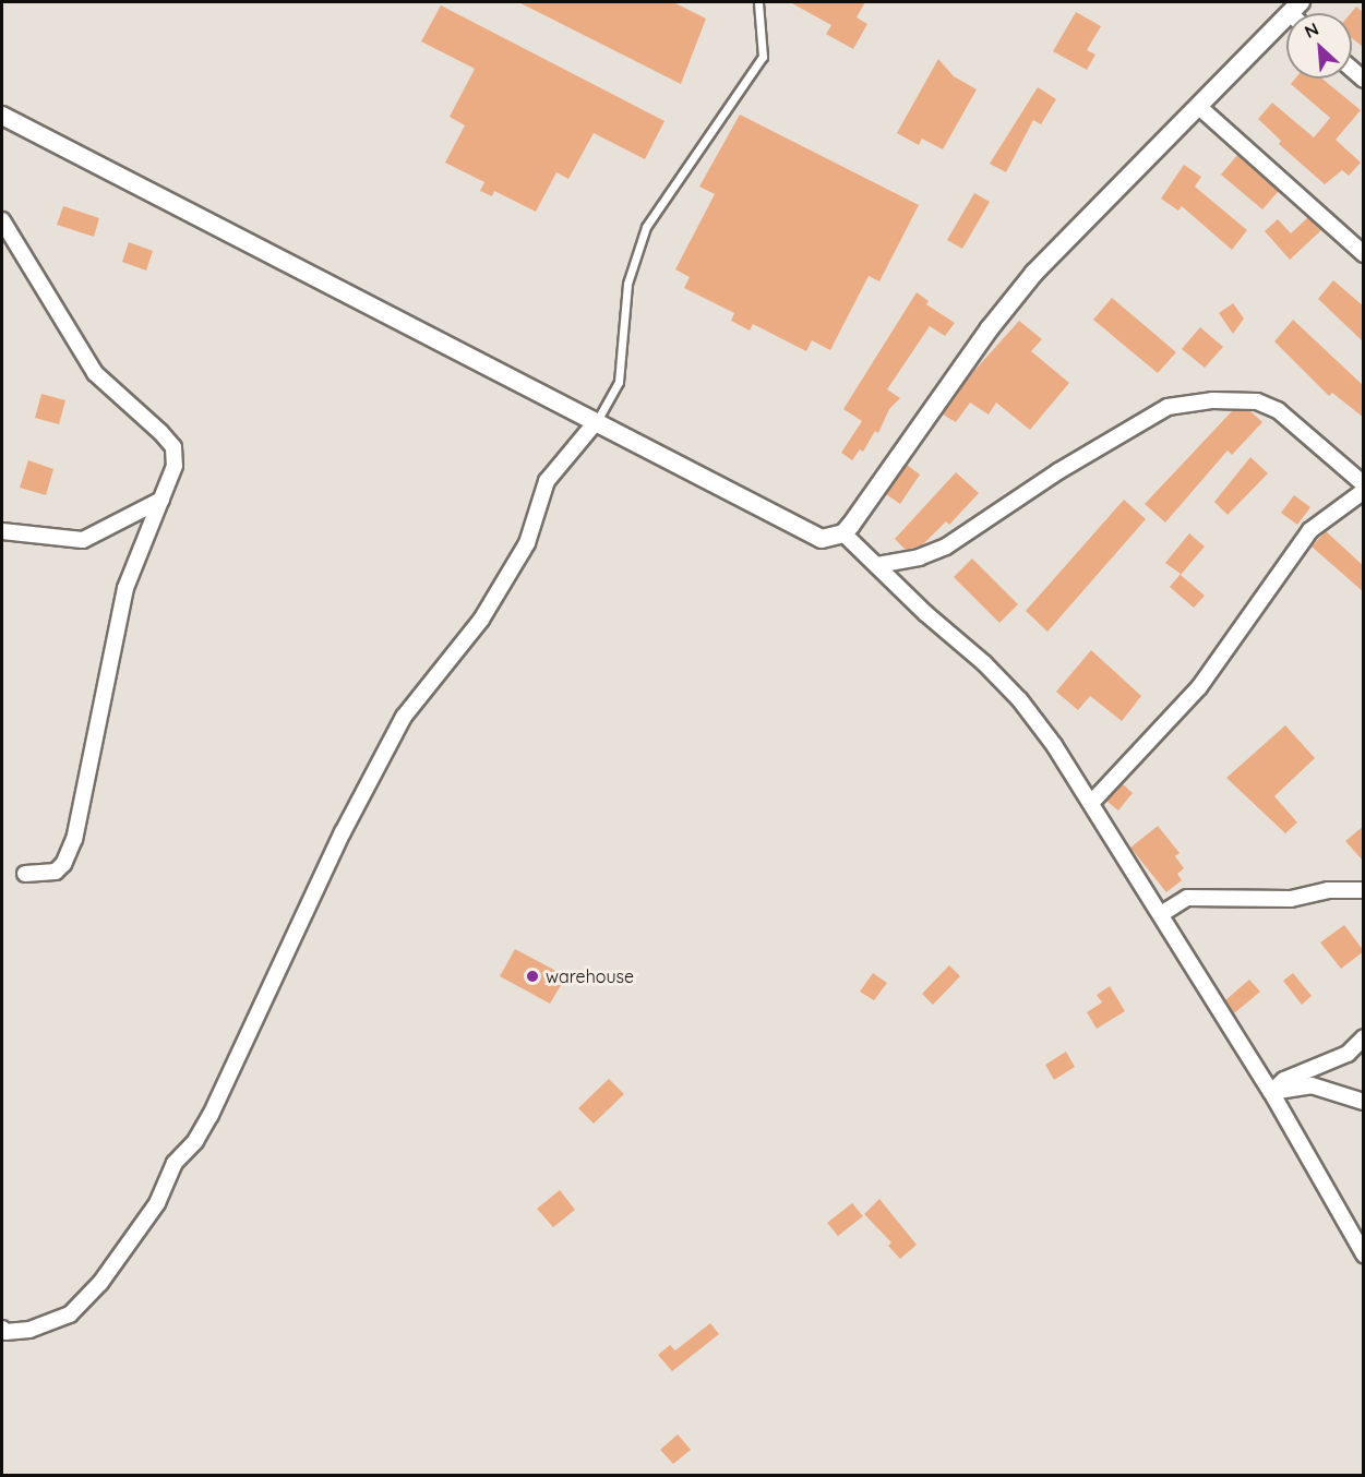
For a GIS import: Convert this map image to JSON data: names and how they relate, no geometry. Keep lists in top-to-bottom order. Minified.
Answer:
{"places":["warehouse"],"north":"top left"}
